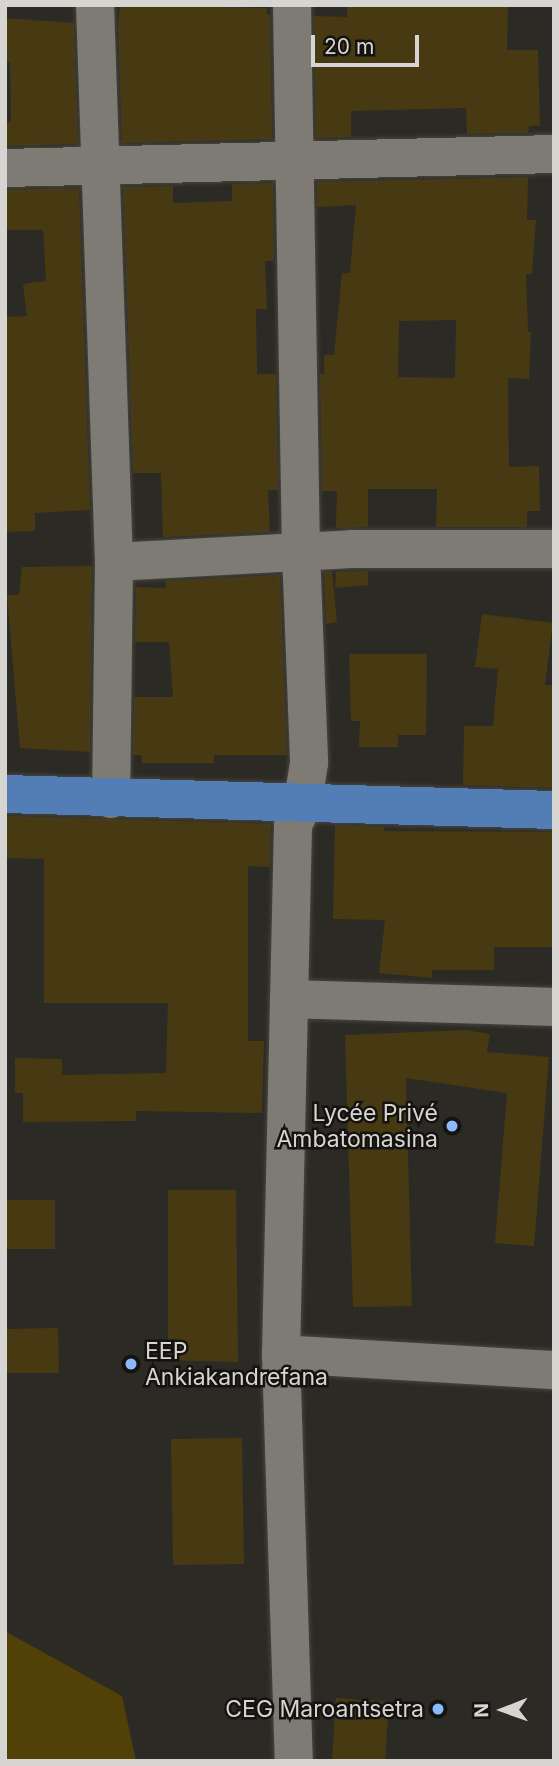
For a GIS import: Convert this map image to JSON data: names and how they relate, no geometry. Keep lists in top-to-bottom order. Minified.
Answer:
{"places":["Lycée Privé Ambatomasina","EEP Ankiakandrefana","CEG Maroantsetra"],"scale_bar":"20 m","north":"left"}
